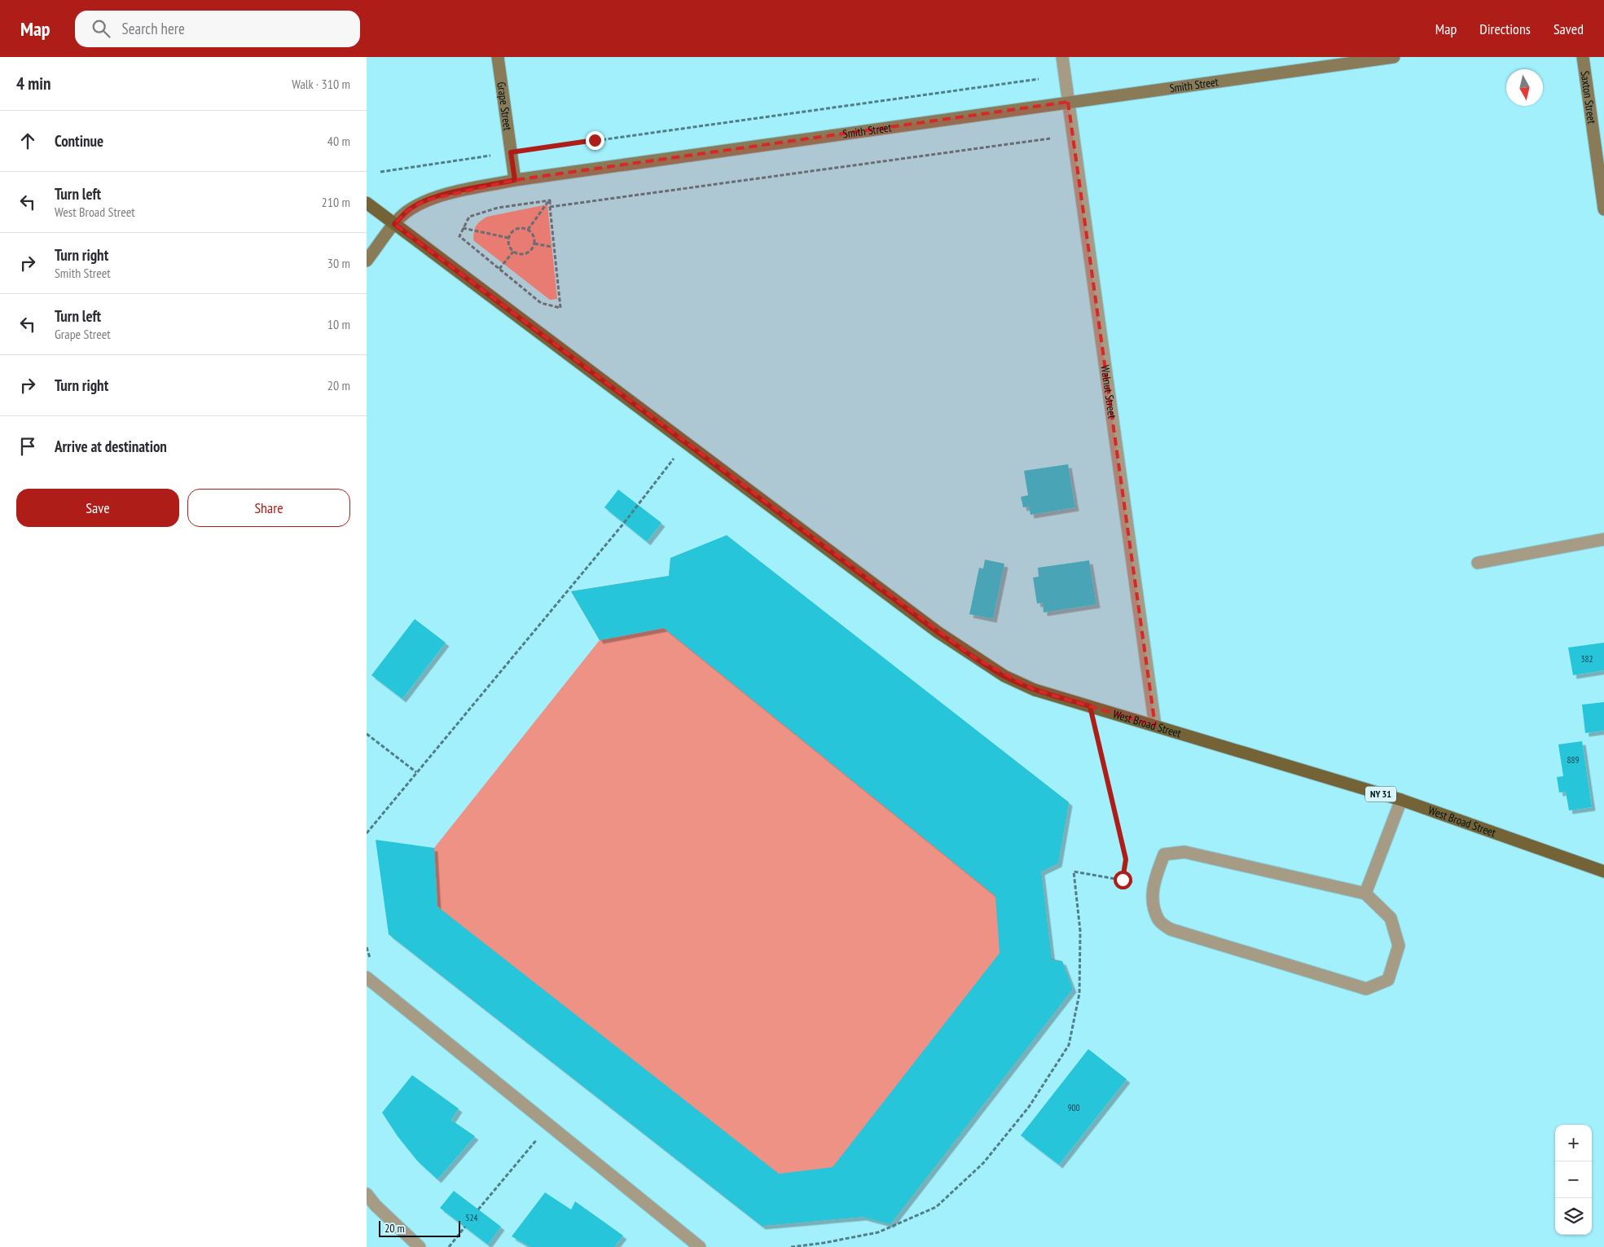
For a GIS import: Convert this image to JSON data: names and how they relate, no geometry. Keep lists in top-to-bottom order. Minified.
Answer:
{"streets":{"main road":["West Broad Street","NY 31"],"street":["Smith Street","Saxton Street","Grape Street","Walnut Street"]},"crossings":[["Smith Street","Grape Street"],["Smith Street","Walnut Street"],["Smith Street","West Broad Street"],["Walnut Street","West Broad Street"]],"house_numbers":["382","889","900","524"],"scale_bar":"20 m","north":"bottom","page":{"header":"Map","search":"Search here","nav":["Map","Directions","Saved"],"heading":["4 min","Walk · 310 m"],"list":[["Continue","40 m"],["Turn left","West Broad Street","210 m"],["Turn right","Smith Street","30 m"],["Turn left","Grape Street","10 m"],["Turn right","20 m"],"Arrive at destination"],"buttons":["Save","Share"],"map_buttons":["+","−"],"scale":"20 m"}}
